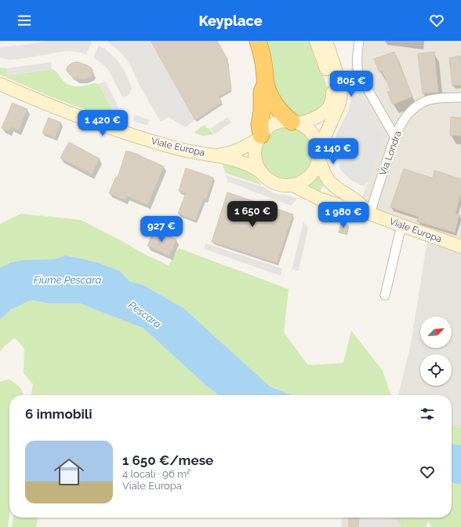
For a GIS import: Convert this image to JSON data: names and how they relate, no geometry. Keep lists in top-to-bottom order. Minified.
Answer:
{"streets":{"main road":["Viale Europa"],"street":["Via Londra"]},"crossings":[["Viale Europa","Via Londra"]],"water":["Fiume Pescara","Pescara"],"north":"top right","page":{"header":"Keyplace","price":["805 €","1 420 €","2 140 €","1 650 €","1 980 €","927 €"],"heading":"6 immobili","list":[{"name":"1 650 €/mese","note":"4 locali · 96 m² · Viale Europa"}]}}
